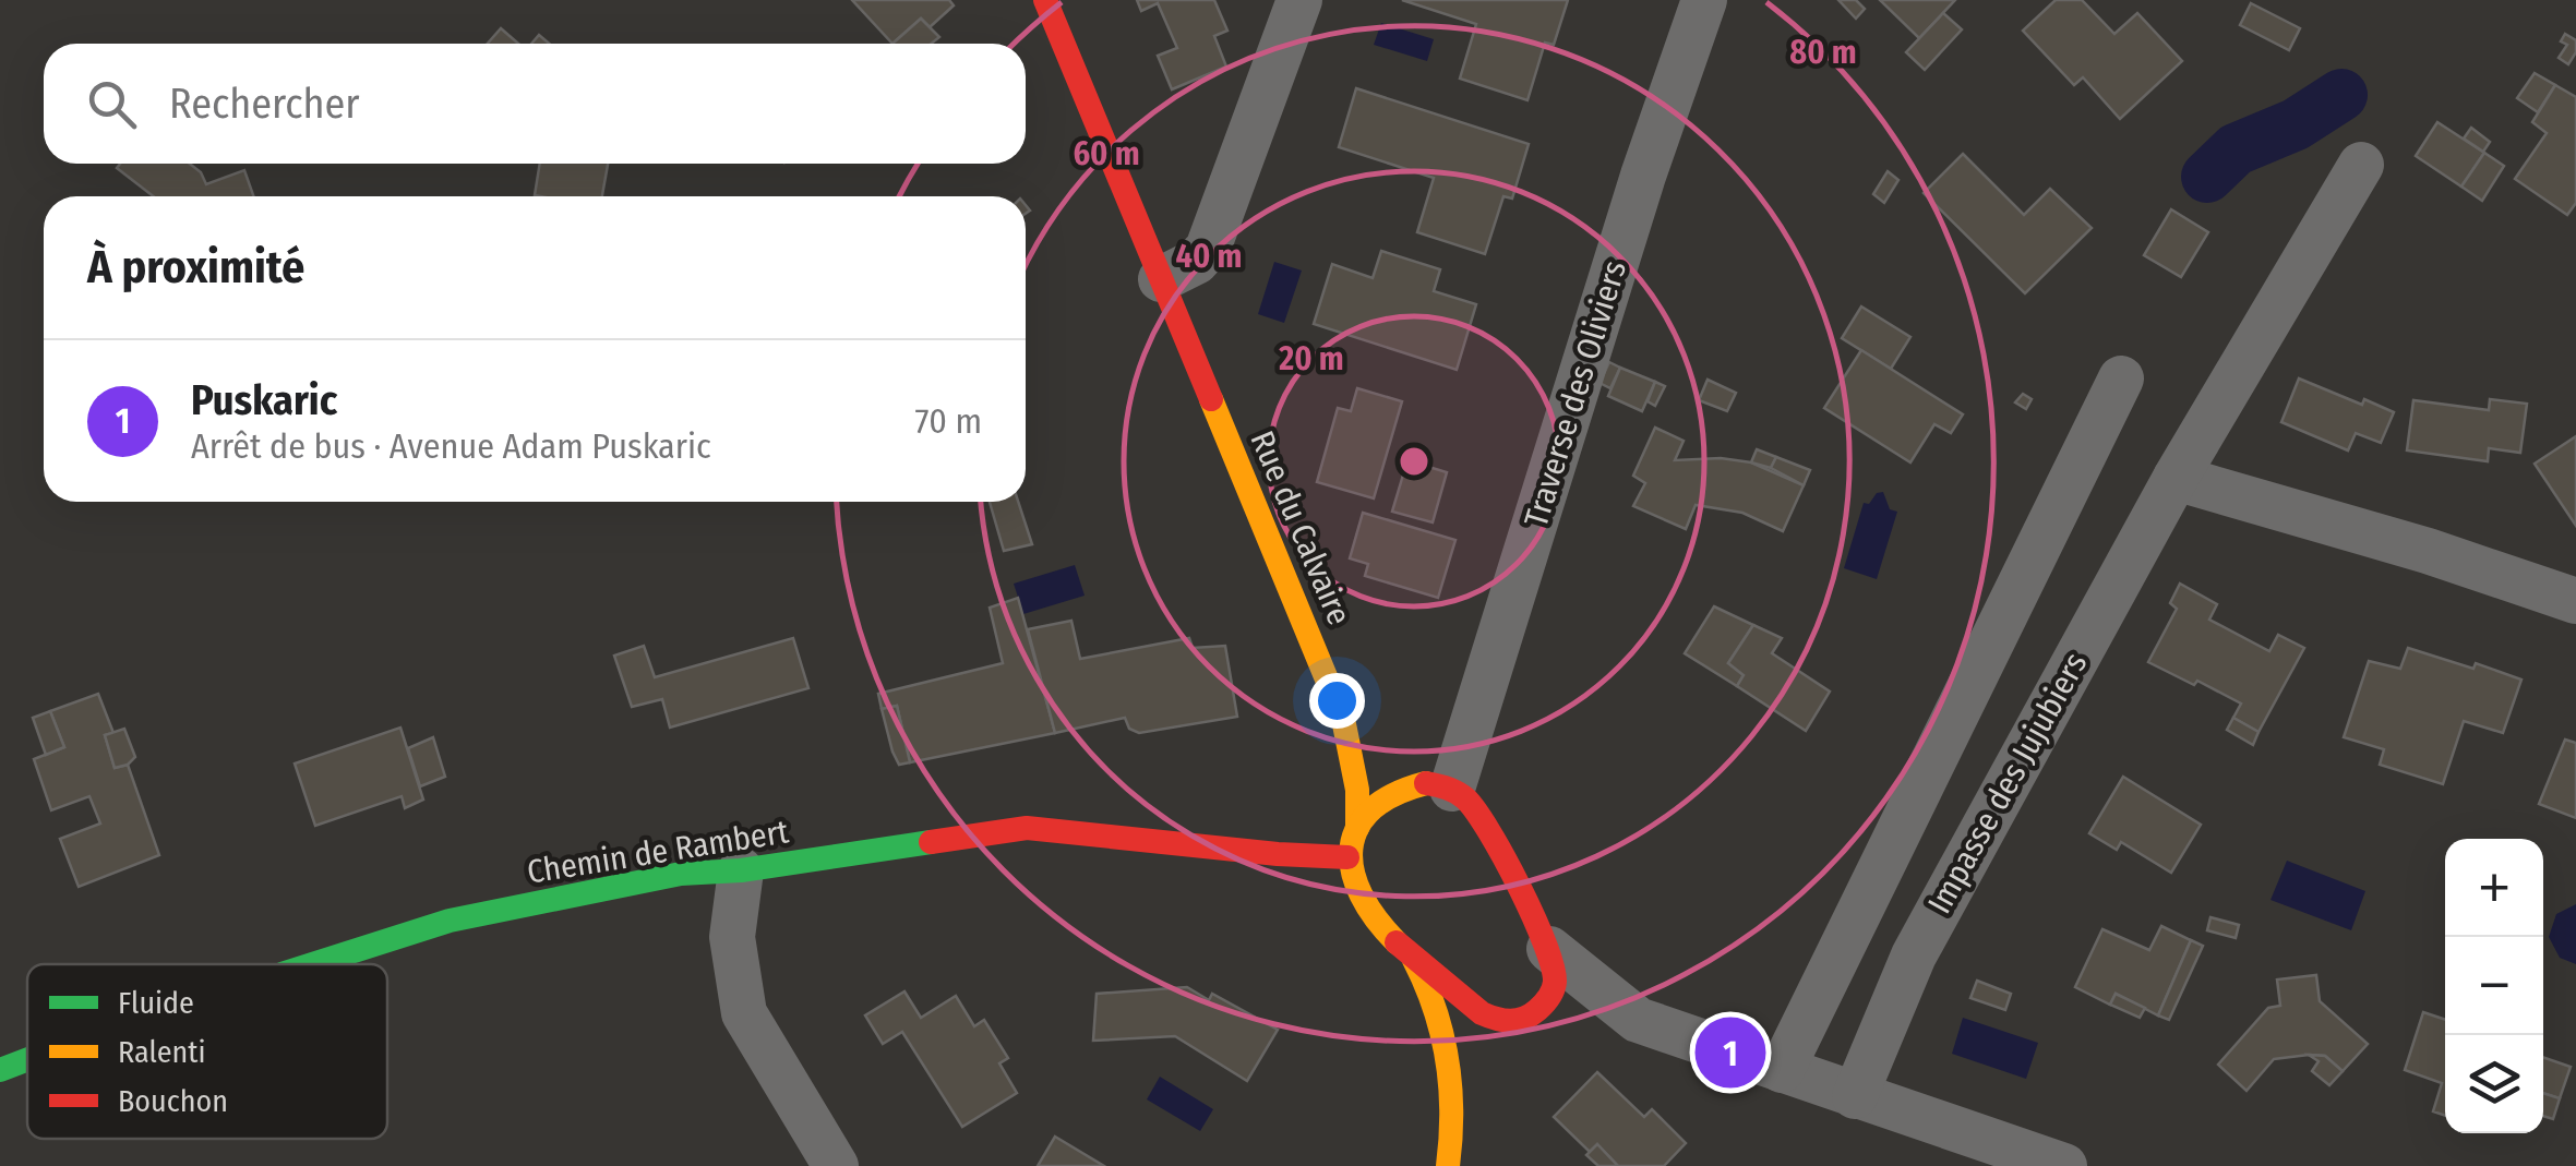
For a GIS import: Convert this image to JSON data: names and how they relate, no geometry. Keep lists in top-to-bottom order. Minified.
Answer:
{"streets":{"street":["Traverse des Oliviers","Rue du Calvaire","Impasse des Jujubiers","Chemin de Rambert"]},"legend":["Fluide","Ralenti","Bouchon"],"page":{"search":"Rechercher","heading":"À proximité","list":[{"mark":"1","name":"Puskaric","note":"Arrêt de bus · Avenue Adam Puskaric","value":"70 m"}],"map_buttons":["+","−"],"pins":"1"},"rings":["80 m","60 m","40 m","20 m"]}
